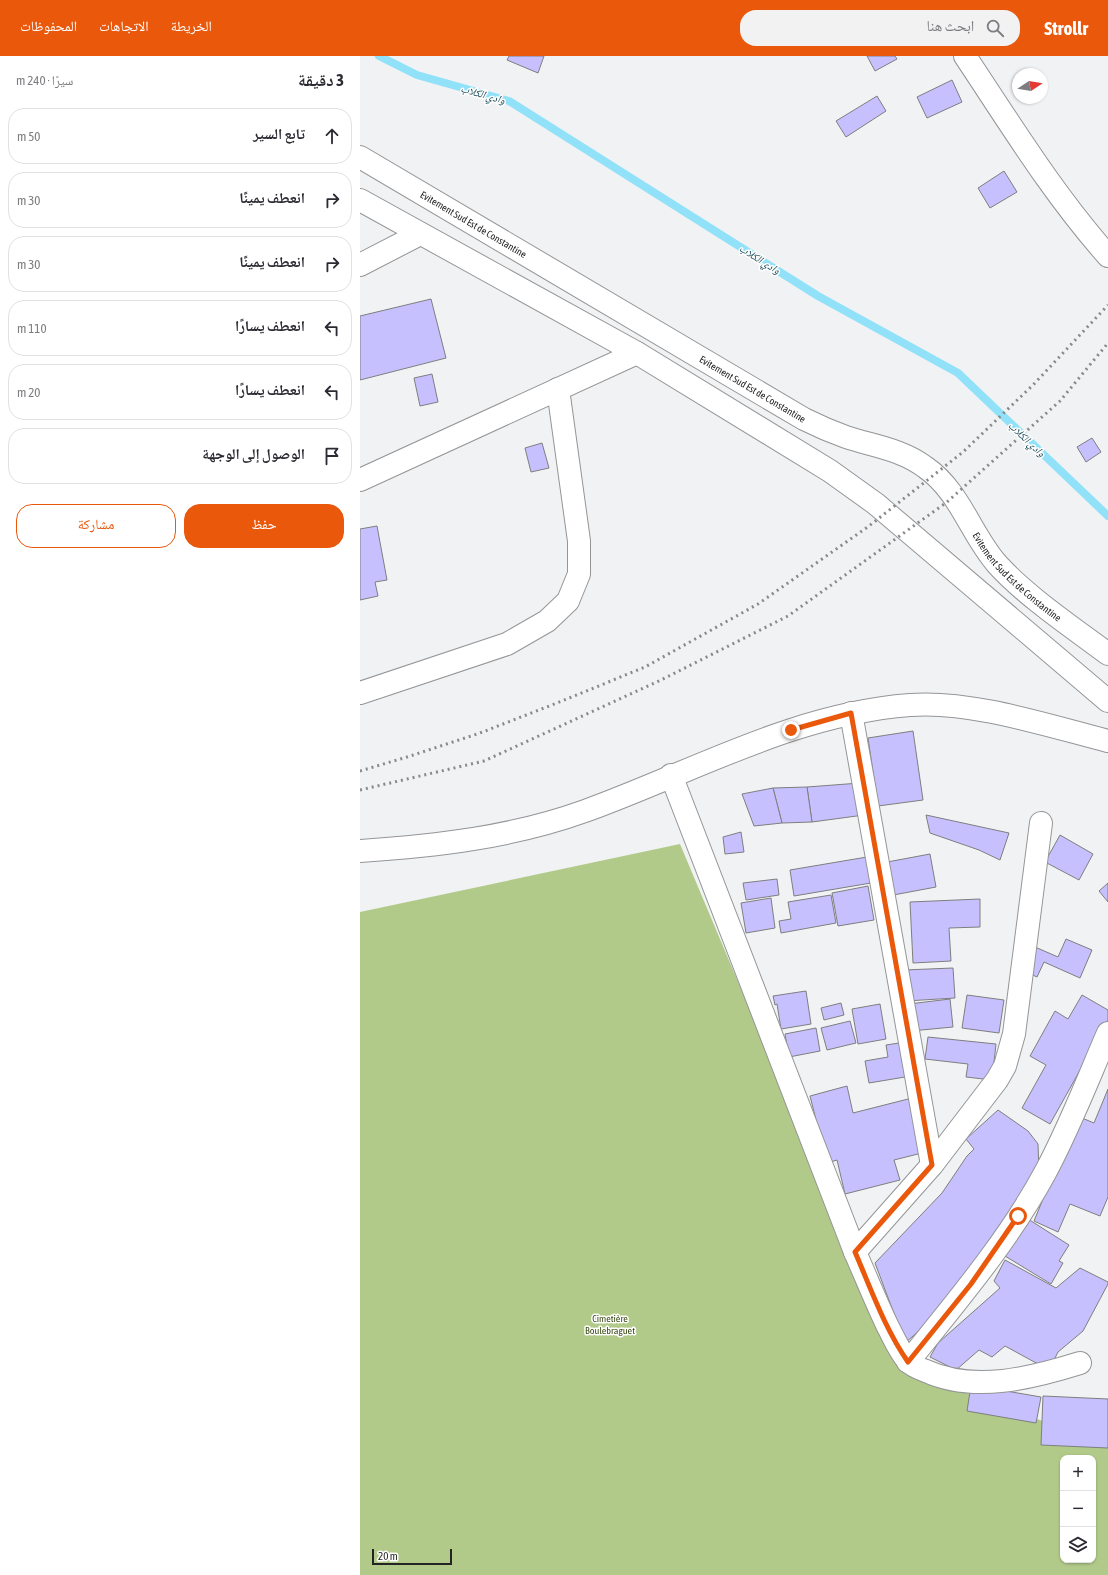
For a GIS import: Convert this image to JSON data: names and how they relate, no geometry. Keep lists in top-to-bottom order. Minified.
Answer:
{"streets":{"main road":["Evitement Sud Est de Constantine"]},"water":["وادي الكلاب"],"parks":["Cimetière Boulebraguet"],"scale_bar":"20 m","north":"right","page":{"header":"Strollr","search":"ابحث هنا","nav":["الخريطة","الاتجاهات","المحفوظات"],"heading":["3 دقيقة","سيرًا · 240 m"],"list":[["تابع السير","50 m"],["انعطف يمينًا","30 m"],["انعطف يمينًا","30 m"],["انعطف يسارًا","110 m"],["انعطف يسارًا","20 m"],"الوصول إلى الوجهة"],"buttons":["حفظ","مشاركة"],"map_buttons":["+","−"],"scale":"20 m"}}
